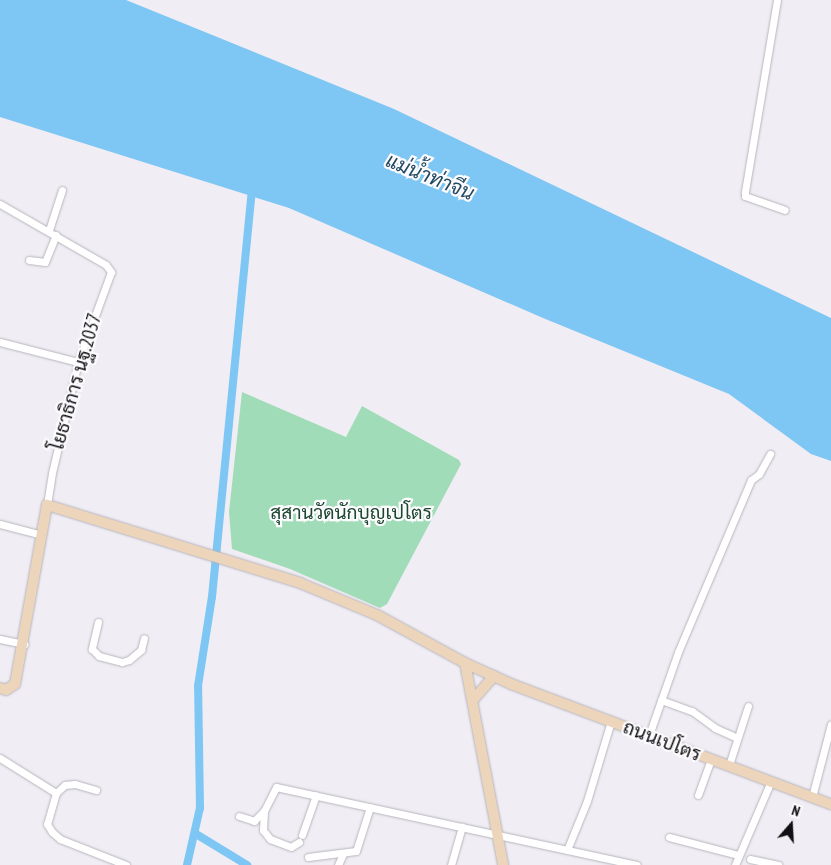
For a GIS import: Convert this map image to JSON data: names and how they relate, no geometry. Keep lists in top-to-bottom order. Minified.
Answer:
{"streets":{"street":["โยธาธิการ นฐ.2037","ถนนเปโตร"]},"crossings":[["โยธาธิการ นฐ.2037","ถนนเปโตร"]],"water":["แม่น้ำท่าจีน"],"parks":["สุสานวัดนักบุญเปโตร"],"north":"top"}
